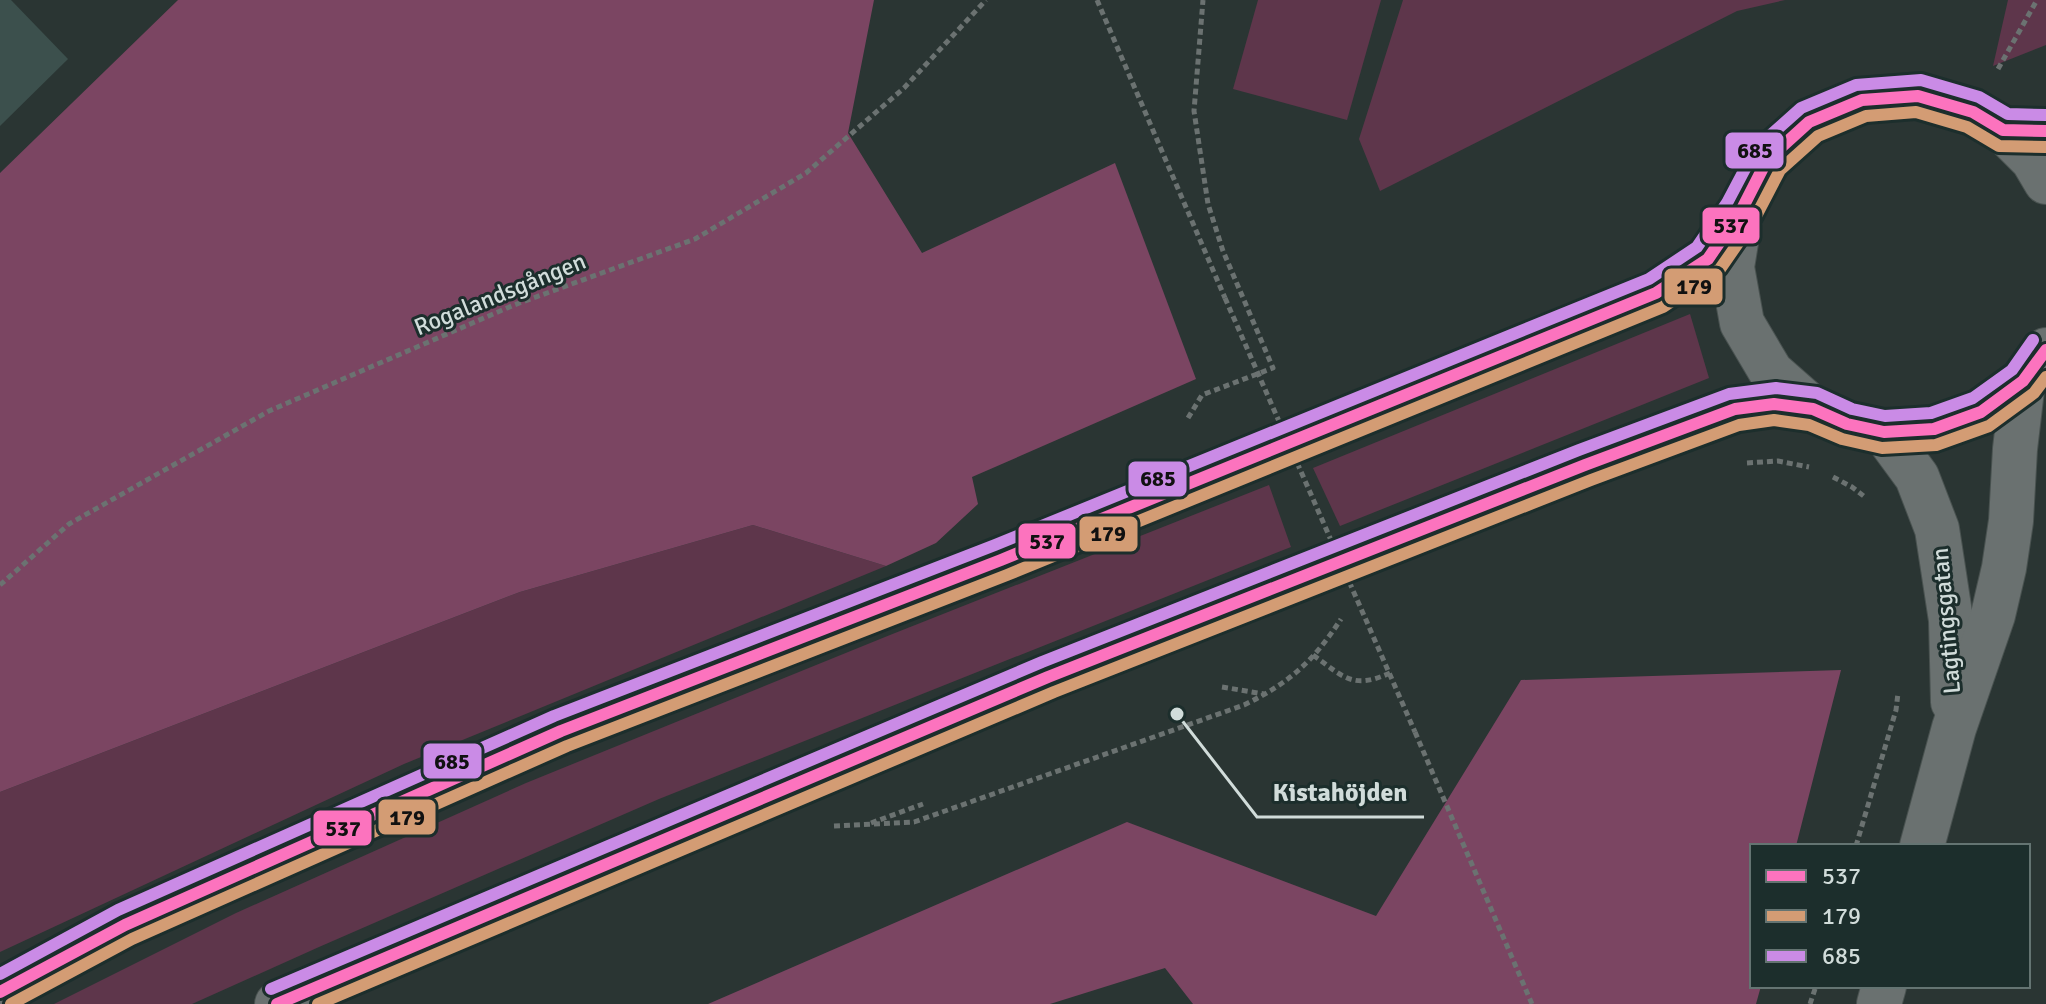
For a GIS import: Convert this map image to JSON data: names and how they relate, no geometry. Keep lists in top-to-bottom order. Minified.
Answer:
{"streets":{"main road":["Lagtingsgatan"],"path":["Rogalandsgången"]},"places":["Kistahöjden"],"lines":["transit line 685","transit line 537","transit line 179"],"legend":["537","179","685"]}
